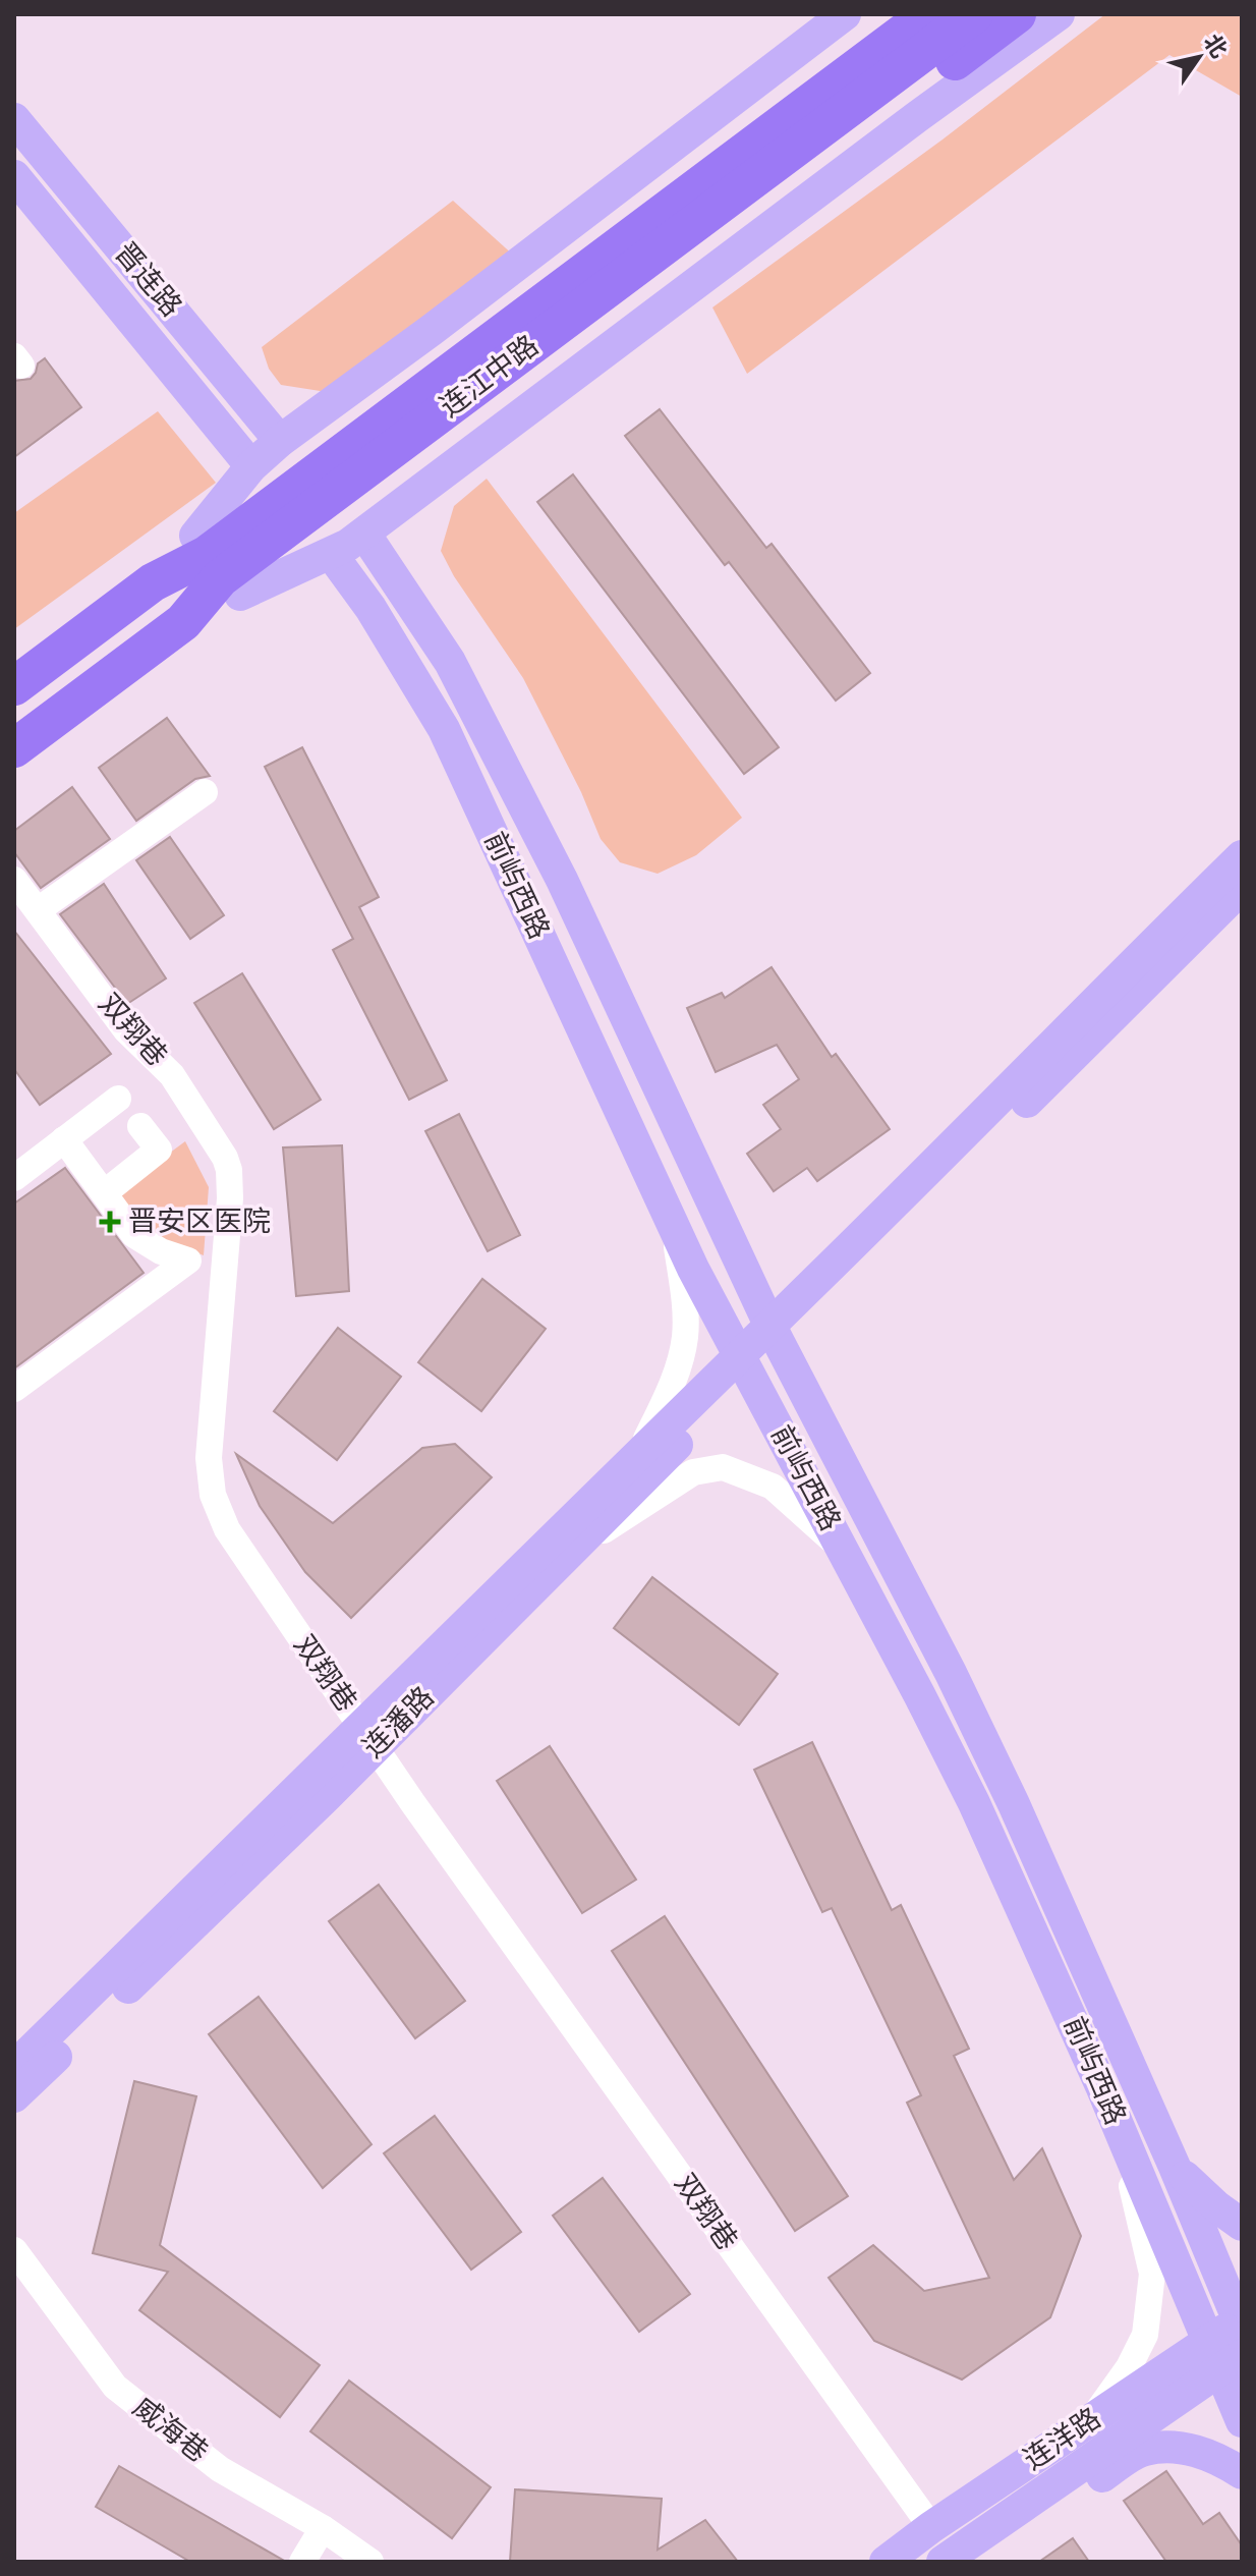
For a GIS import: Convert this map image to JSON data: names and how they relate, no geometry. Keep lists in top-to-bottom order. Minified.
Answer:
{"streets":{"highway":["连江中路"],"main road":["晋连路","前屿西路","连潘路","连洋路"],"street":["双翔巷","威海巷"]},"crossings":[["前屿西路","连潘路"],["前屿西路","连洋路"],["双翔巷","连潘路"],["双翔巷","连洋路"]],"places":{"health":["晋安区医院"]},"north":"top right"}
